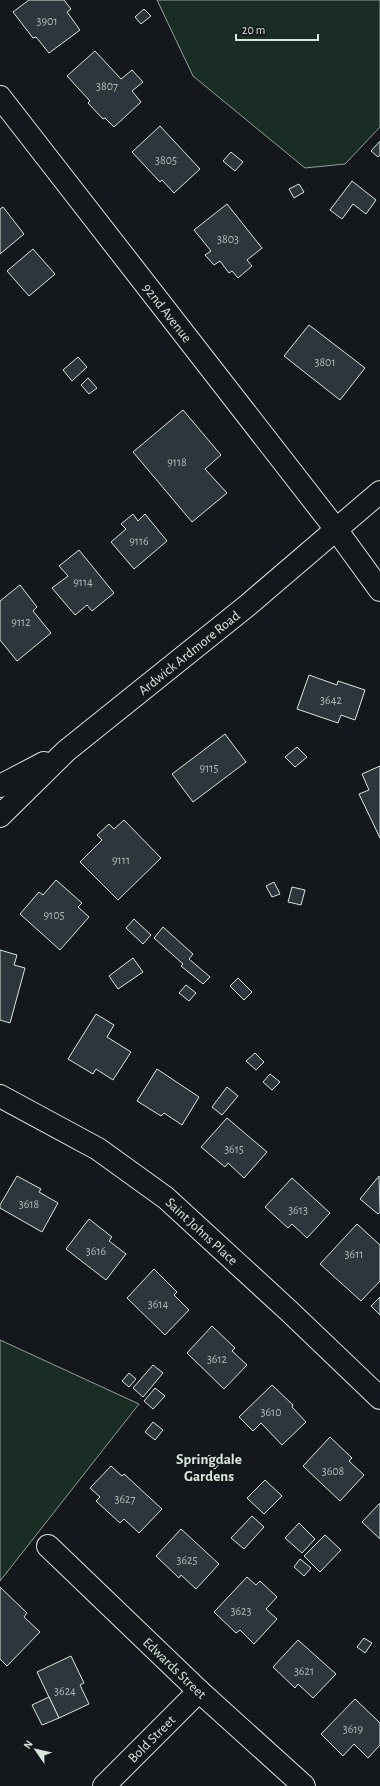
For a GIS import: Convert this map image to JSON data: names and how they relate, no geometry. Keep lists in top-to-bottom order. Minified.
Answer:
{"streets":{"street":["92nd Avenue","Ardwick Ardmore Road","Saint Johns Place","Edwards Street","Bold Street"]},"crossings":[["92nd Avenue","Ardwick Ardmore Road"],["Edwards Street","Bold Street"]],"districts":["Springdale Gardens"],"house_numbers":["3901","3807","3805","3803","3801","9118","9116","9114","9112","3642","9115","9111","9105","3615","3618","3613","3616","3611","3614","3612","3610","3608","3627","3625","3623","3621","3624","3619"],"scale_bar":"20 m","north":"top left"}
